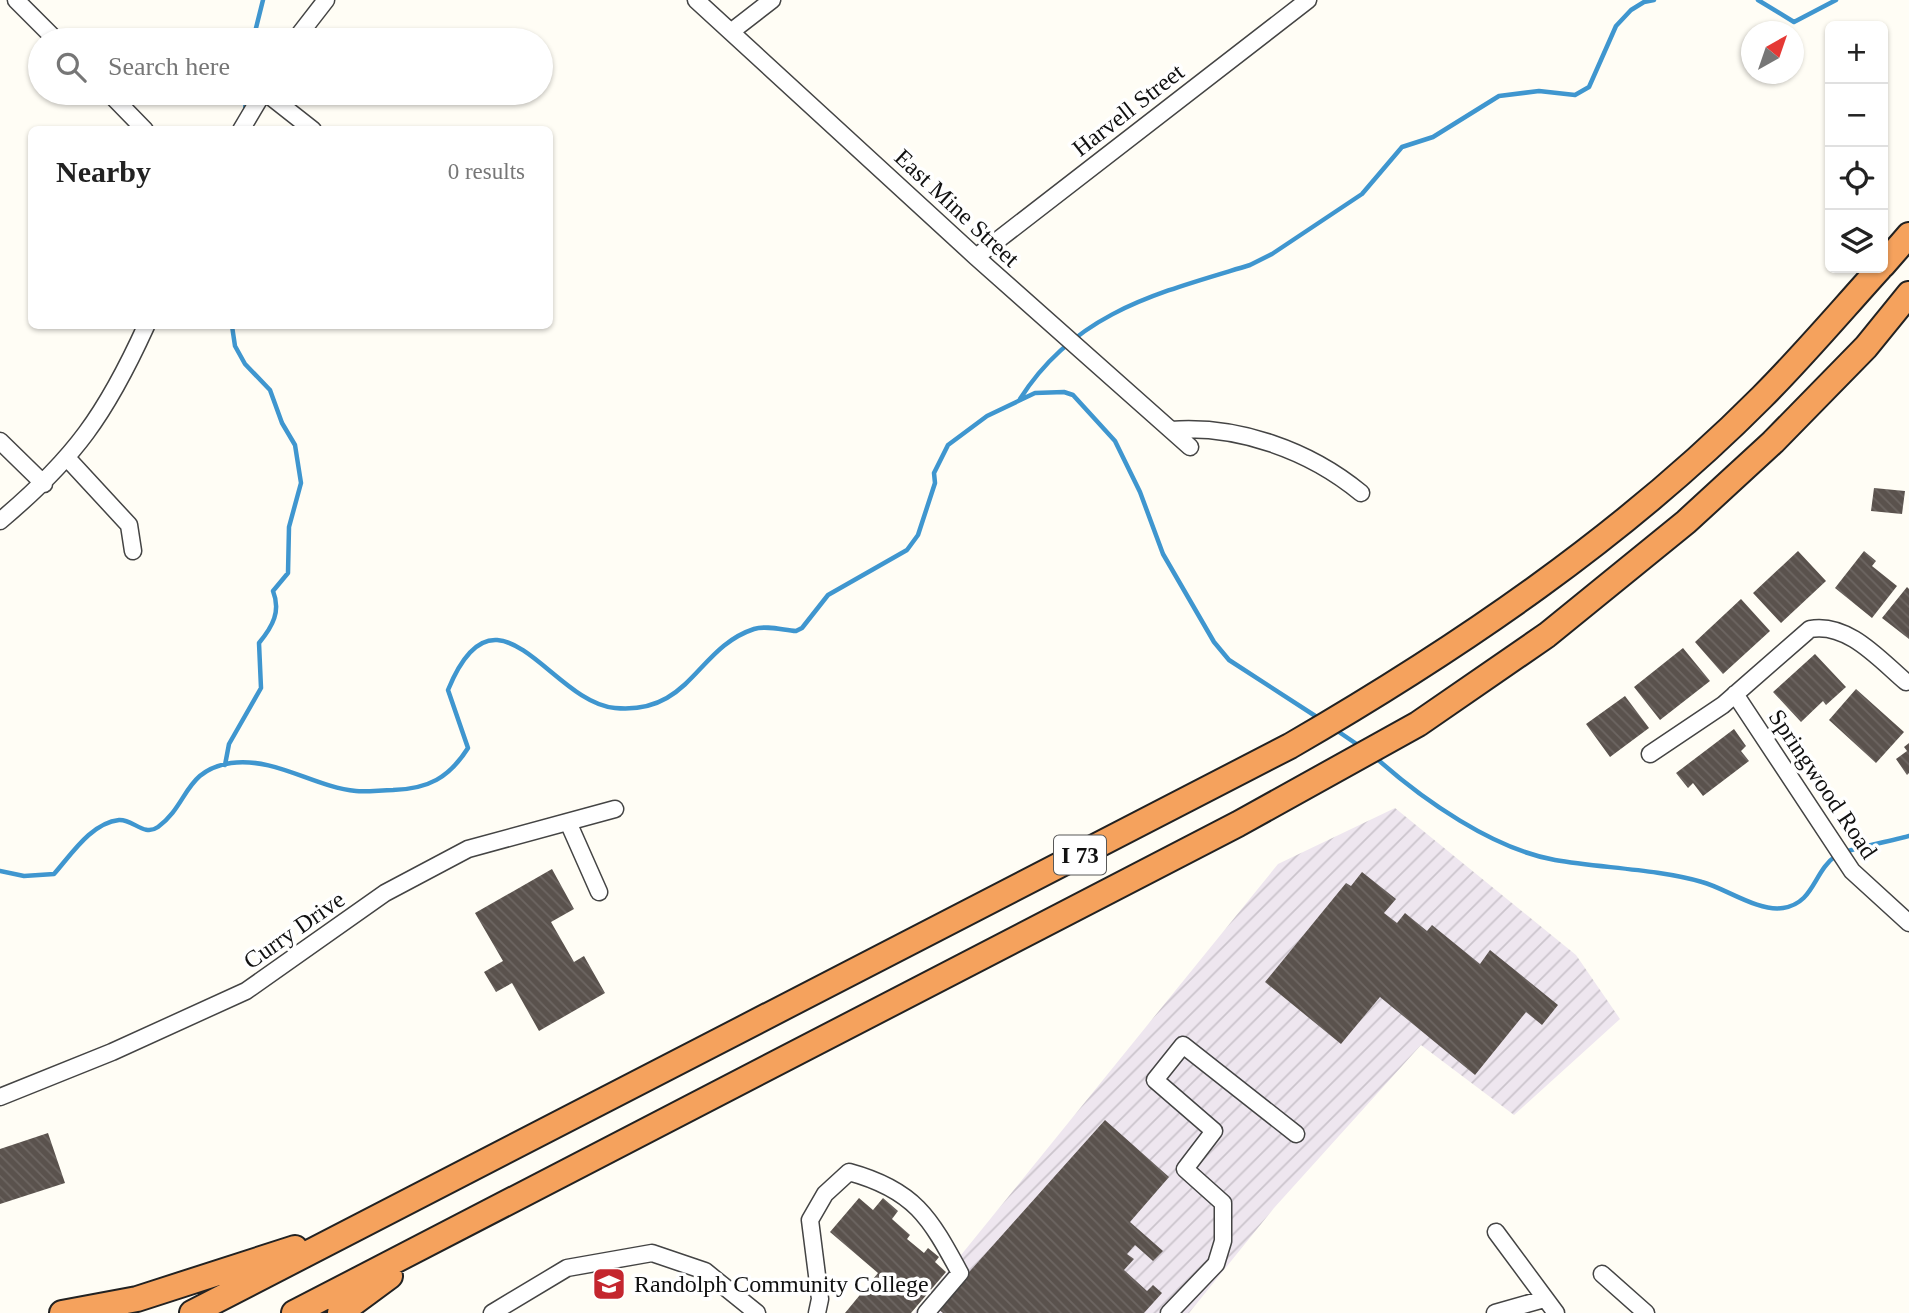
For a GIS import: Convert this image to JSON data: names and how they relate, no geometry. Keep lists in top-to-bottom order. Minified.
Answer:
{"streets":{"highway":["I 73"],"street":["Harvell Street","East Mine Street","Springwood Road","Curry Drive"]},"crossings":[["Harvell Street","East Mine Street"]],"places":{"school or university":["Randolph Community College"]},"north":"top right","page":{"map_buttons":["+","−"],"search":"Search here","heading":["Nearby","0 results"]}}
